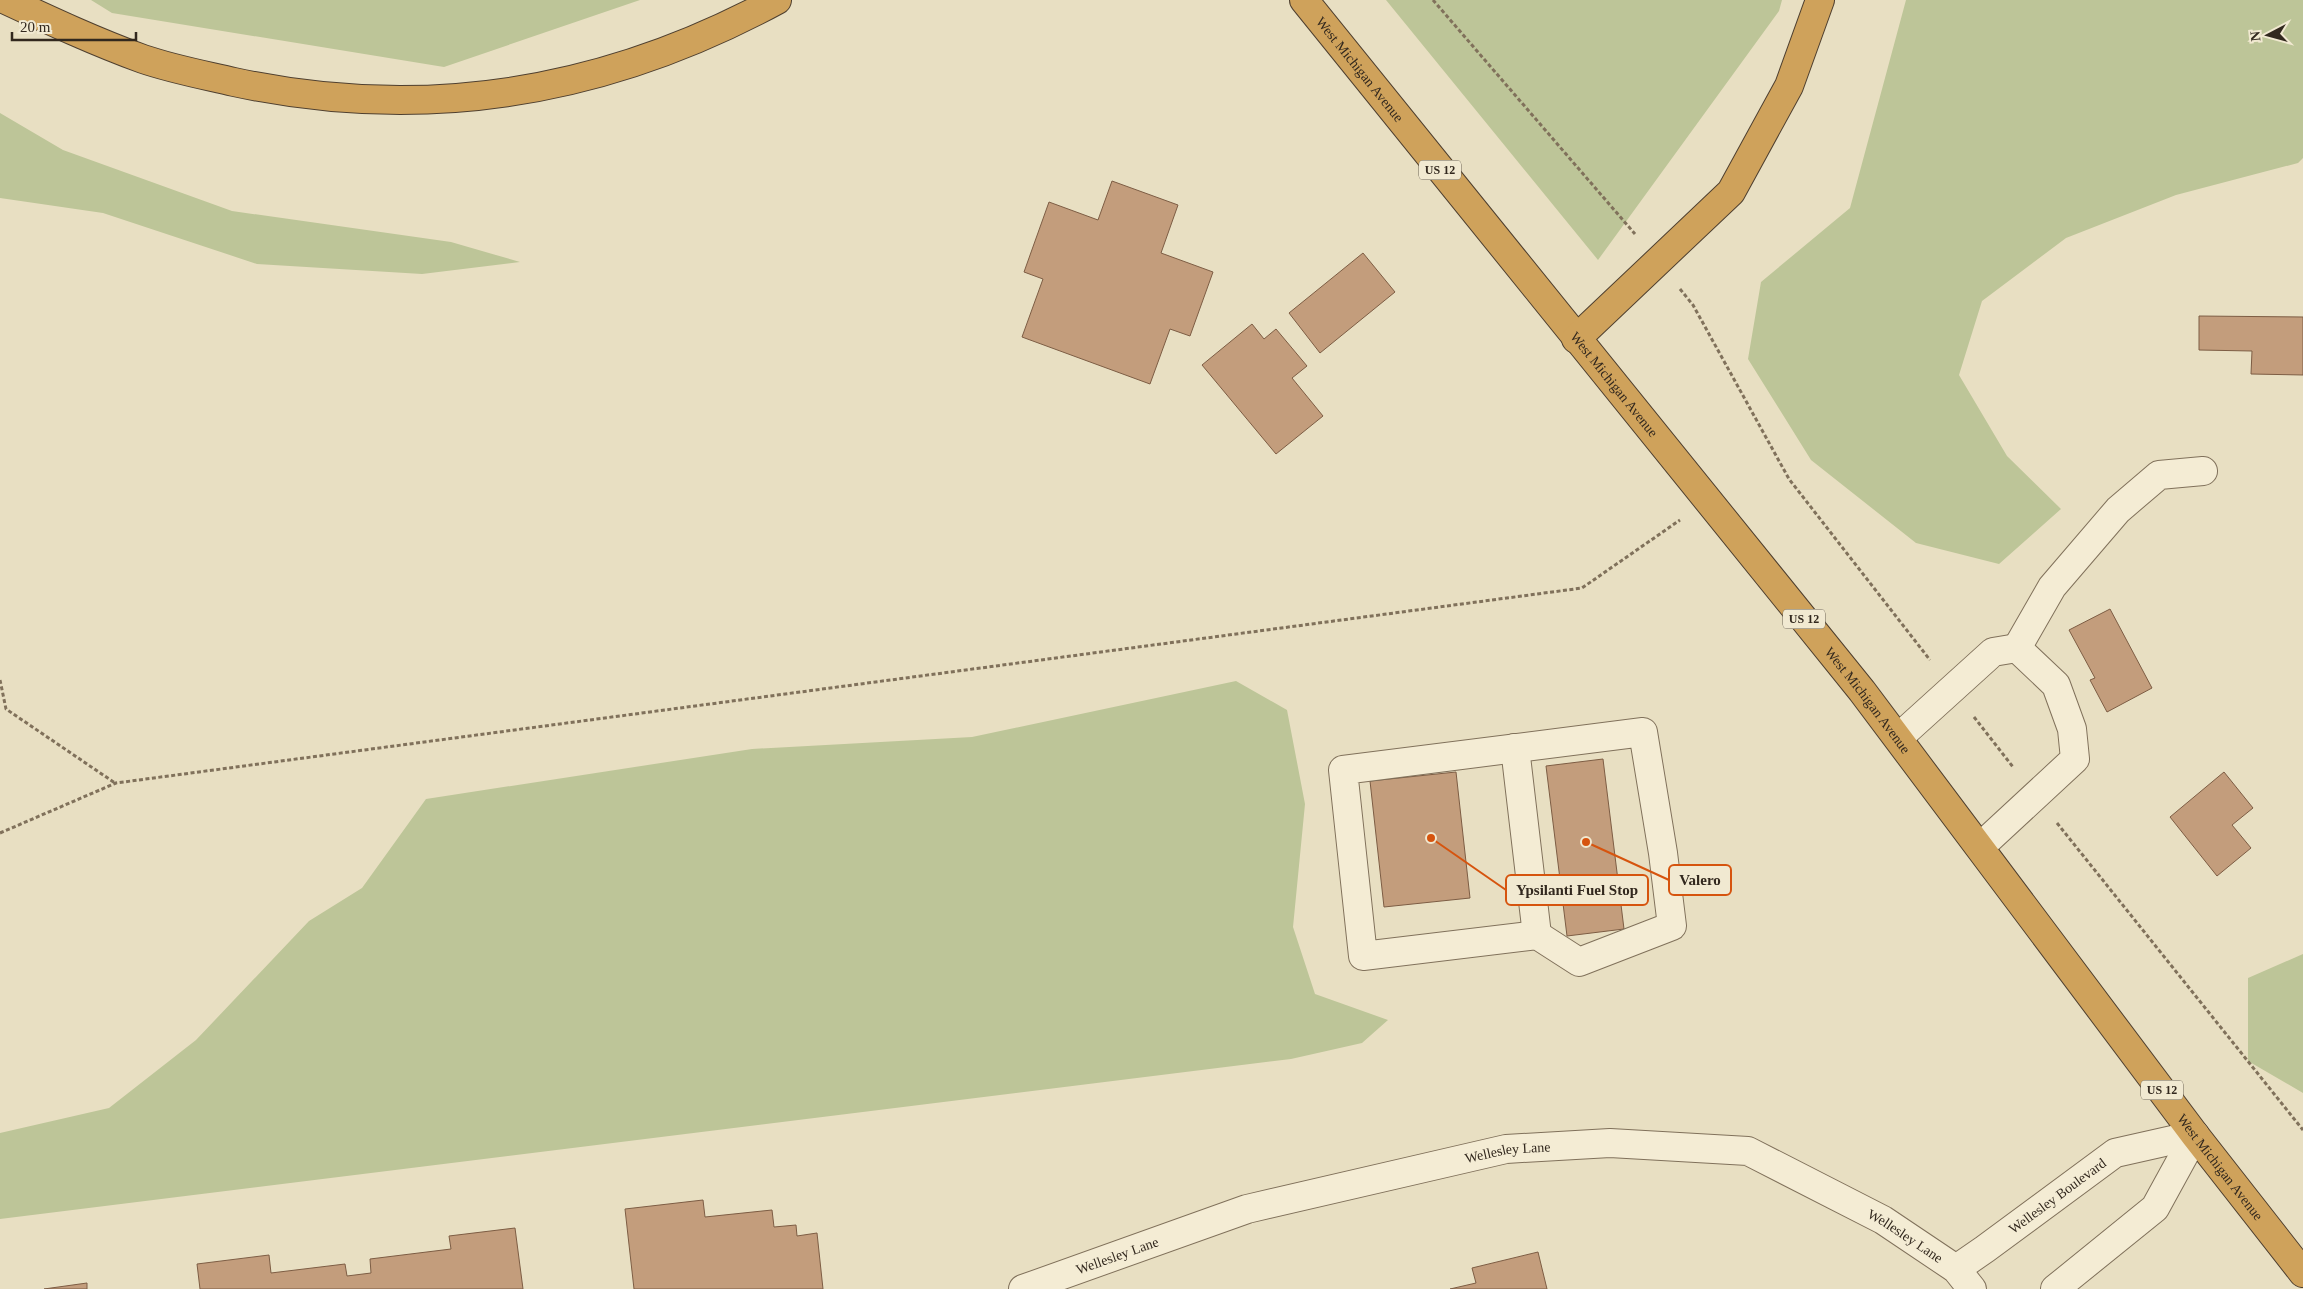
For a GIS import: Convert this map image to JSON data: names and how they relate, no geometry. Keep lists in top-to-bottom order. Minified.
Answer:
{"streets":{"highway":["West Michigan Avenue","US 12"],"street":["Wellesley Lane","Wellesley Boulevard"]},"crossings":[["West Michigan Avenue","Wellesley Boulevard"],["Wellesley Lane","Wellesley Boulevard"]],"places":["Ypsilanti Fuel Stop","Valero"],"scale_bar":"20 m","north":"left"}
